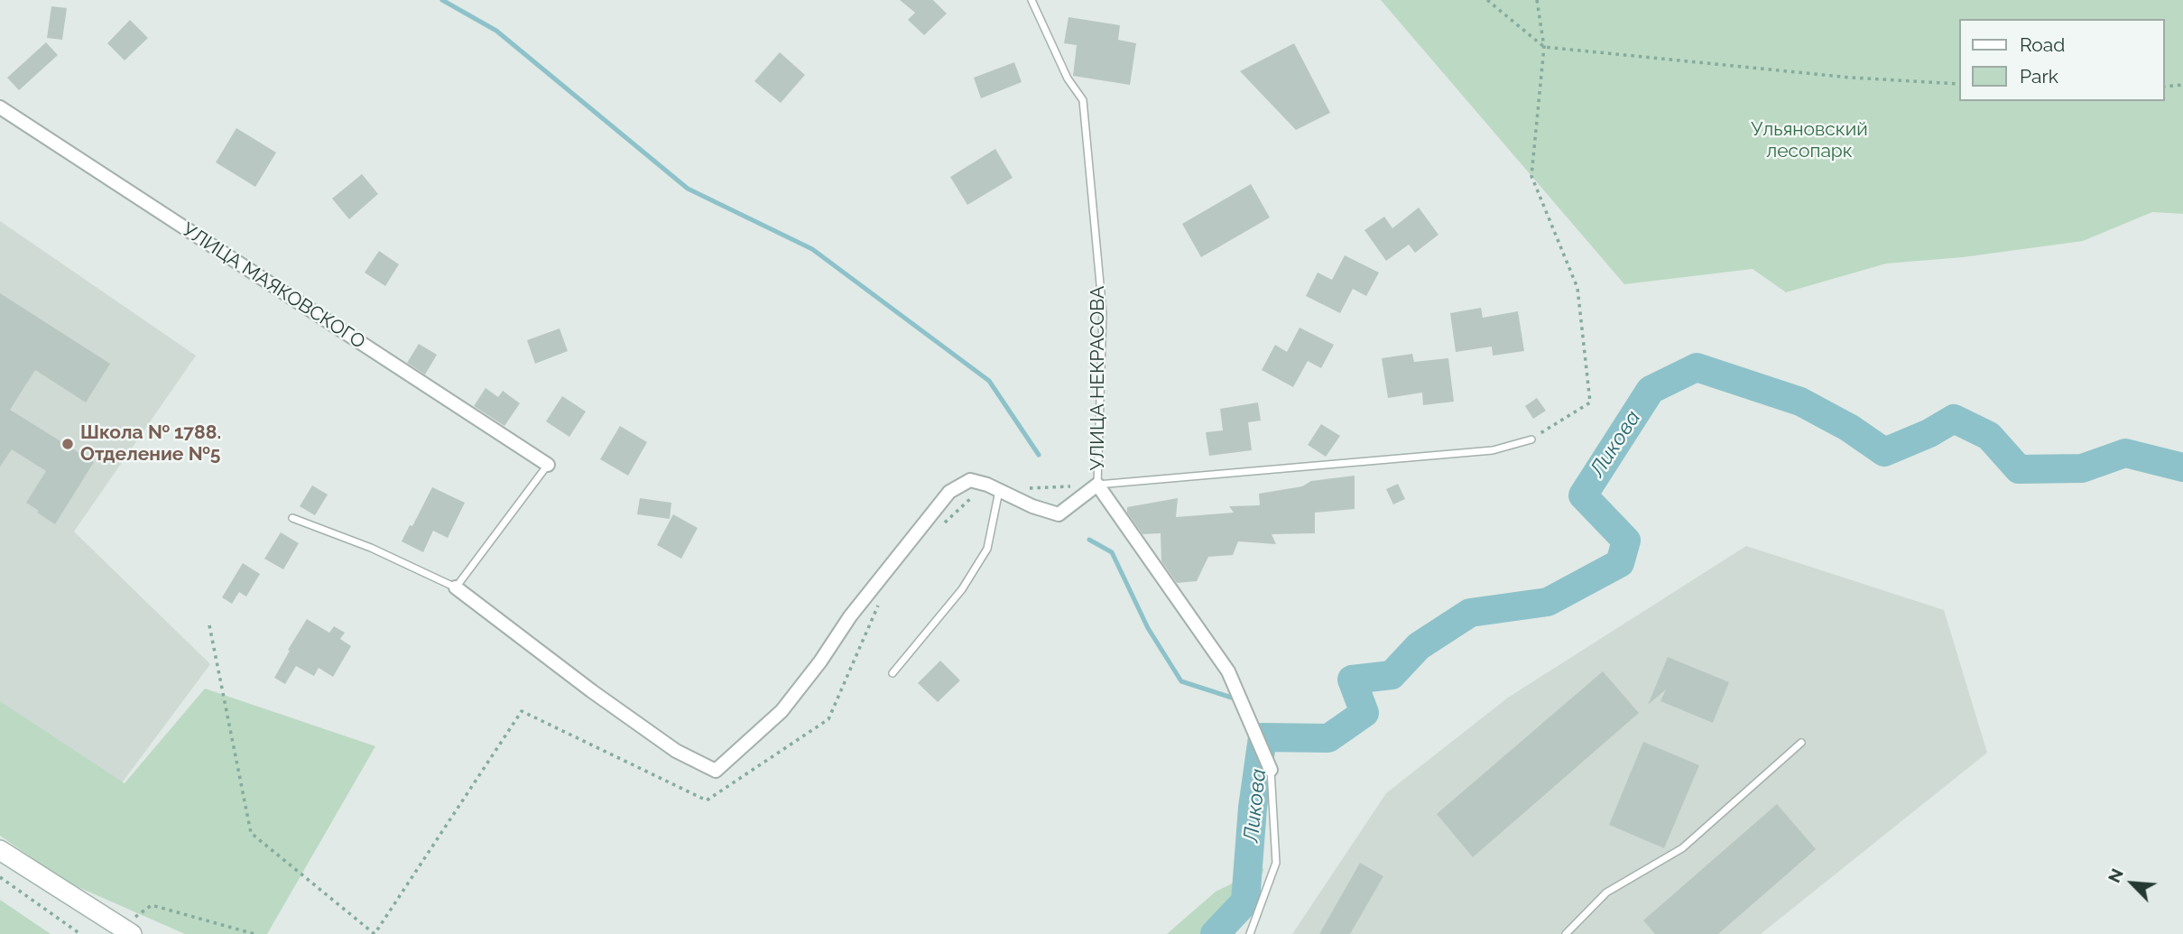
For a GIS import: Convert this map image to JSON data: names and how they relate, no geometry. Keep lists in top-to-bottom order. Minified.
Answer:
{"streets":{"street":["УЛИЦА МАЯКОВСКОГО"],"lane":["УЛИЦА НЕКРАСОВА"]},"water":["Ликова"],"parks":["Ульяновский лесопарк"],"places":["Школа № 1788. Отделение №5"],"legend":["Road","Park"],"north":"top left"}
